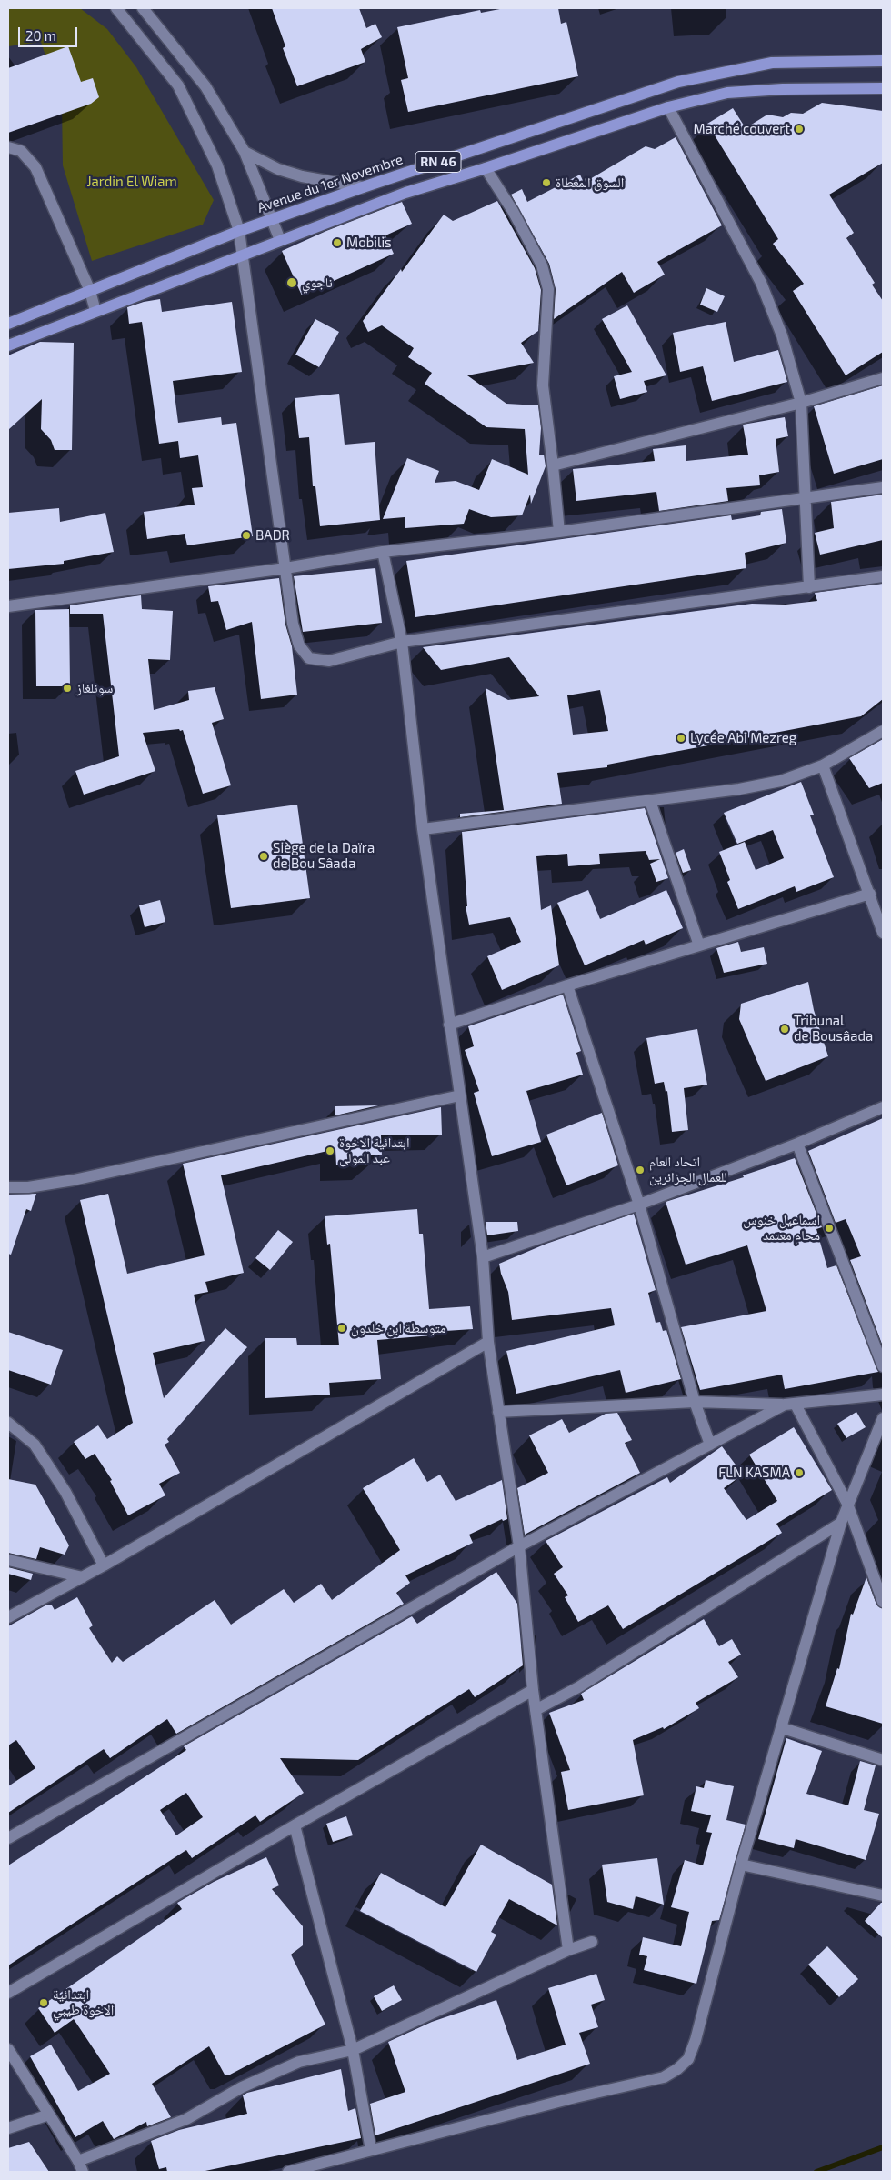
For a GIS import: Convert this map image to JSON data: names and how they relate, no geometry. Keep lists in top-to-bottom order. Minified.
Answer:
{"streets":{"main road":["RN 46","Avenue du 1er Novembre"]},"parks":["Jardin El Wiam"],"places":["Marché couvert","السوق المغطاة","Mobilis","ناجوي","BADR","سونلغاز","Lycée Abi Mezreg","Siège de la Daïra de Bou Sâada","Tribunal de Bousâada","ابتدائية الاخوة عبد المولى","اتحاد العام للعمال الجزائرين","اسماعيل خنوس محام معتمد","متوسطة ابن خلدون","FLN KASMA","ابتدائية الاخوة طيبي"],"scale_bar":"20 m"}
